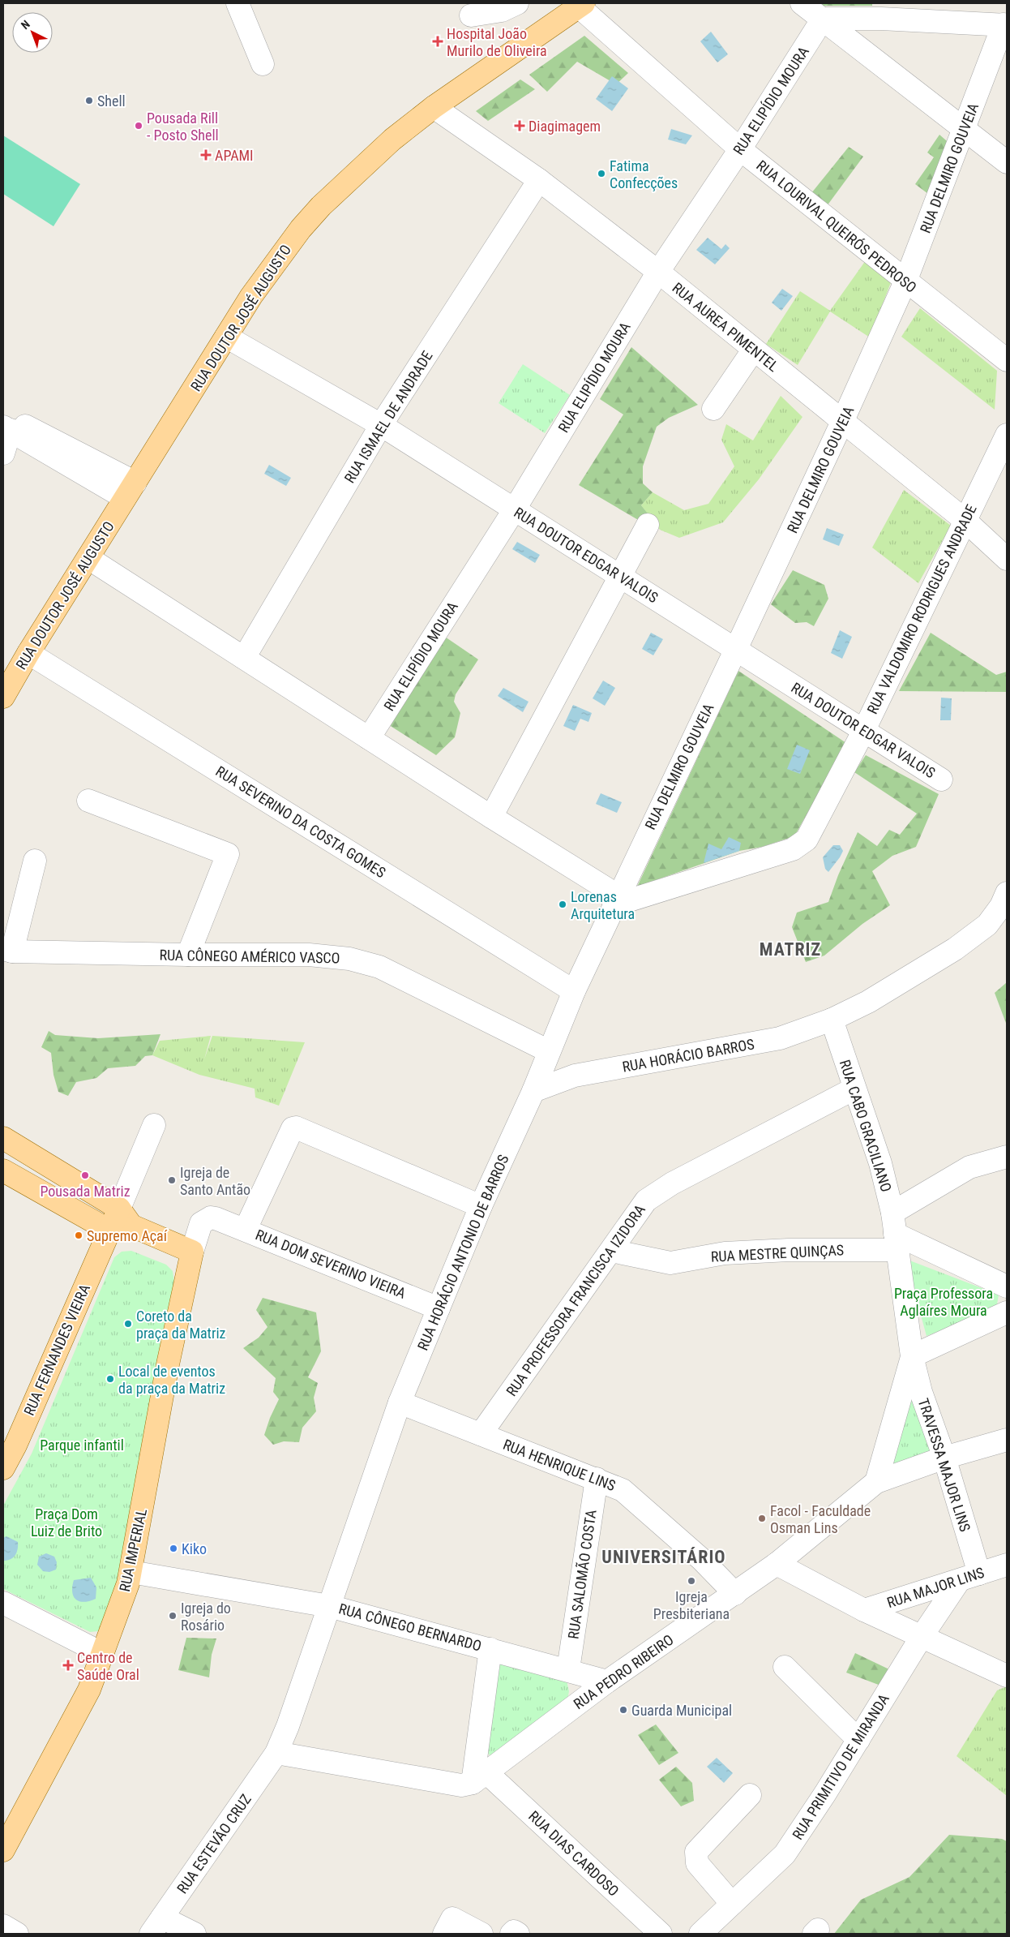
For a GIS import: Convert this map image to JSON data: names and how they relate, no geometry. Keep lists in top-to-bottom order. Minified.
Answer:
{"streets":{"main road":["RUA DOUTOR JOSÉ AUGUSTO","RUA FERNANDES VIEIRA","RUA IMPERIAL"],"street":["RUA ELIPÍDIO MOURA","RUA DELMIRO GOUVEIA","RUA LOURIVAL QUEIRÓS PEDROSO","RUA AUREA PIMENTEL","RUA ISMAEL DE ANDRADE","RUA DOUTOR EDGAR VALOIS","RUA VALDOMIRO RODRIGUES ANDRADE","RUA SEVERINO DA COSTA GOMES","RUA CÔNEGO AMÉRICO VASCO","RUA HORÁCIO BARROS","RUA CABO GRACILIANO","RUA HORÁCIO ANTONIO DE BARROS","RUA MESTRE QUINÇAS","RUA DOM SEVERINO VIEIRA","RUA PROFESSORA FRANCISCA IZIDORA","RUA HENRIQUE LINS","TRAVESSA MAJOR LINS","RUA SALOMÃO COSTA","RUA MAJOR LINS","RUA CÔNEGO BERNARDO","RUA PEDRO RIBEIRO","RUA PRIMITIVO DE MIRANDA","RUA ESTEVÃO CRUZ","RUA DIAS CARDOSO"]},"crossings":[["RUA ELIPÍDIO MOURA","RUA LOURIVAL QUEIRÓS PEDROSO"],["RUA ELIPÍDIO MOURA","RUA AUREA PIMENTEL"],["RUA ELIPÍDIO MOURA","RUA DOUTOR EDGAR VALOIS"],["RUA DELMIRO GOUVEIA","RUA LOURIVAL QUEIRÓS PEDROSO"],["RUA DELMIRO GOUVEIA","RUA AUREA PIMENTEL"],["RUA DELMIRO GOUVEIA","RUA DOUTOR EDGAR VALOIS"],["RUA DELMIRO GOUVEIA","RUA VALDOMIRO RODRIGUES ANDRADE"],["RUA DELMIRO GOUVEIA","RUA HORÁCIO ANTONIO DE BARROS"],["RUA LOURIVAL QUEIRÓS PEDROSO","RUA DOUTOR JOSÉ AUGUSTO"],["RUA DOUTOR JOSÉ AUGUSTO","RUA AUREA PIMENTEL"],["RUA DOUTOR JOSÉ AUGUSTO","RUA DOUTOR EDGAR VALOIS"],["RUA DOUTOR JOSÉ AUGUSTO","RUA SEVERINO DA COSTA GOMES"],["RUA AUREA PIMENTEL","RUA ISMAEL DE ANDRADE"],["RUA AUREA PIMENTEL","RUA VALDOMIRO RODRIGUES ANDRADE"],["RUA ISMAEL DE ANDRADE","RUA DOUTOR EDGAR VALOIS"],["RUA DOUTOR EDGAR VALOIS","RUA VALDOMIRO RODRIGUES ANDRADE"],["RUA VALDOMIRO RODRIGUES ANDRADE","RUA HORÁCIO ANTONIO DE BARROS"],["RUA SEVERINO DA COSTA GOMES","RUA HORÁCIO ANTONIO DE BARROS"],["RUA CÔNEGO AMÉRICO VASCO","RUA HORÁCIO ANTONIO DE BARROS"],["RUA HORÁCIO BARROS","RUA CABO GRACILIANO"],["RUA HORÁCIO BARROS","RUA HORÁCIO ANTONIO DE BARROS"],["RUA CABO GRACILIANO","RUA MESTRE QUINÇAS"],["RUA CABO GRACILIANO","RUA PROFESSORA FRANCISCA IZIDORA"],["RUA CABO GRACILIANO","TRAVESSA MAJOR LINS"],["RUA CABO GRACILIANO","RUA PEDRO RIBEIRO"],["RUA HORÁCIO ANTONIO DE BARROS","RUA DOM SEVERINO VIEIRA"],["RUA HORÁCIO ANTONIO DE BARROS","RUA HENRIQUE LINS"],["RUA HORÁCIO ANTONIO DE BARROS","RUA CÔNEGO BERNARDO"],["RUA MESTRE QUINÇAS","RUA PROFESSORA FRANCISCA IZIDORA"],["RUA PROFESSORA FRANCISCA IZIDORA","RUA HENRIQUE LINS"],["RUA HENRIQUE LINS","RUA SALOMÃO COSTA"],["RUA HENRIQUE LINS","RUA PEDRO RIBEIRO"],["TRAVESSA MAJOR LINS","RUA MAJOR LINS"],["RUA IMPERIAL","RUA CÔNEGO BERNARDO"],["RUA SALOMÃO COSTA","RUA CÔNEGO BERNARDO"],["RUA MAJOR LINS","RUA PRIMITIVO DE MIRANDA"],["RUA CÔNEGO BERNARDO","RUA PEDRO RIBEIRO"],["RUA PEDRO RIBEIRO","RUA DIAS CARDOSO"]],"districts":["MATRIZ","UNIVERSITÁRIO"],"parks":["Praça Professora Aglaíres Moura","Parque infantil","Praça Dom Luiz de Brito"],"places":{"health":["Hospital João Murilo de Oliveira","Diagimagem","APAMI","Centro de Saúde Oral"],"other":["Shell","Pousada Rill - Posto Shell","Fatima Confecções","Lorenas Arquitetura","Pousada Matriz","Igreja de Santo Antão","Supremo Açaí","Coreto da praça da Matriz","Local de eventos da praça da Matriz","Facol - Faculdade Osman Lins","Kiko","Igreja Presbiteriana","Igreja do Rosário","Guarda Municipal"]},"north":"top left"}
